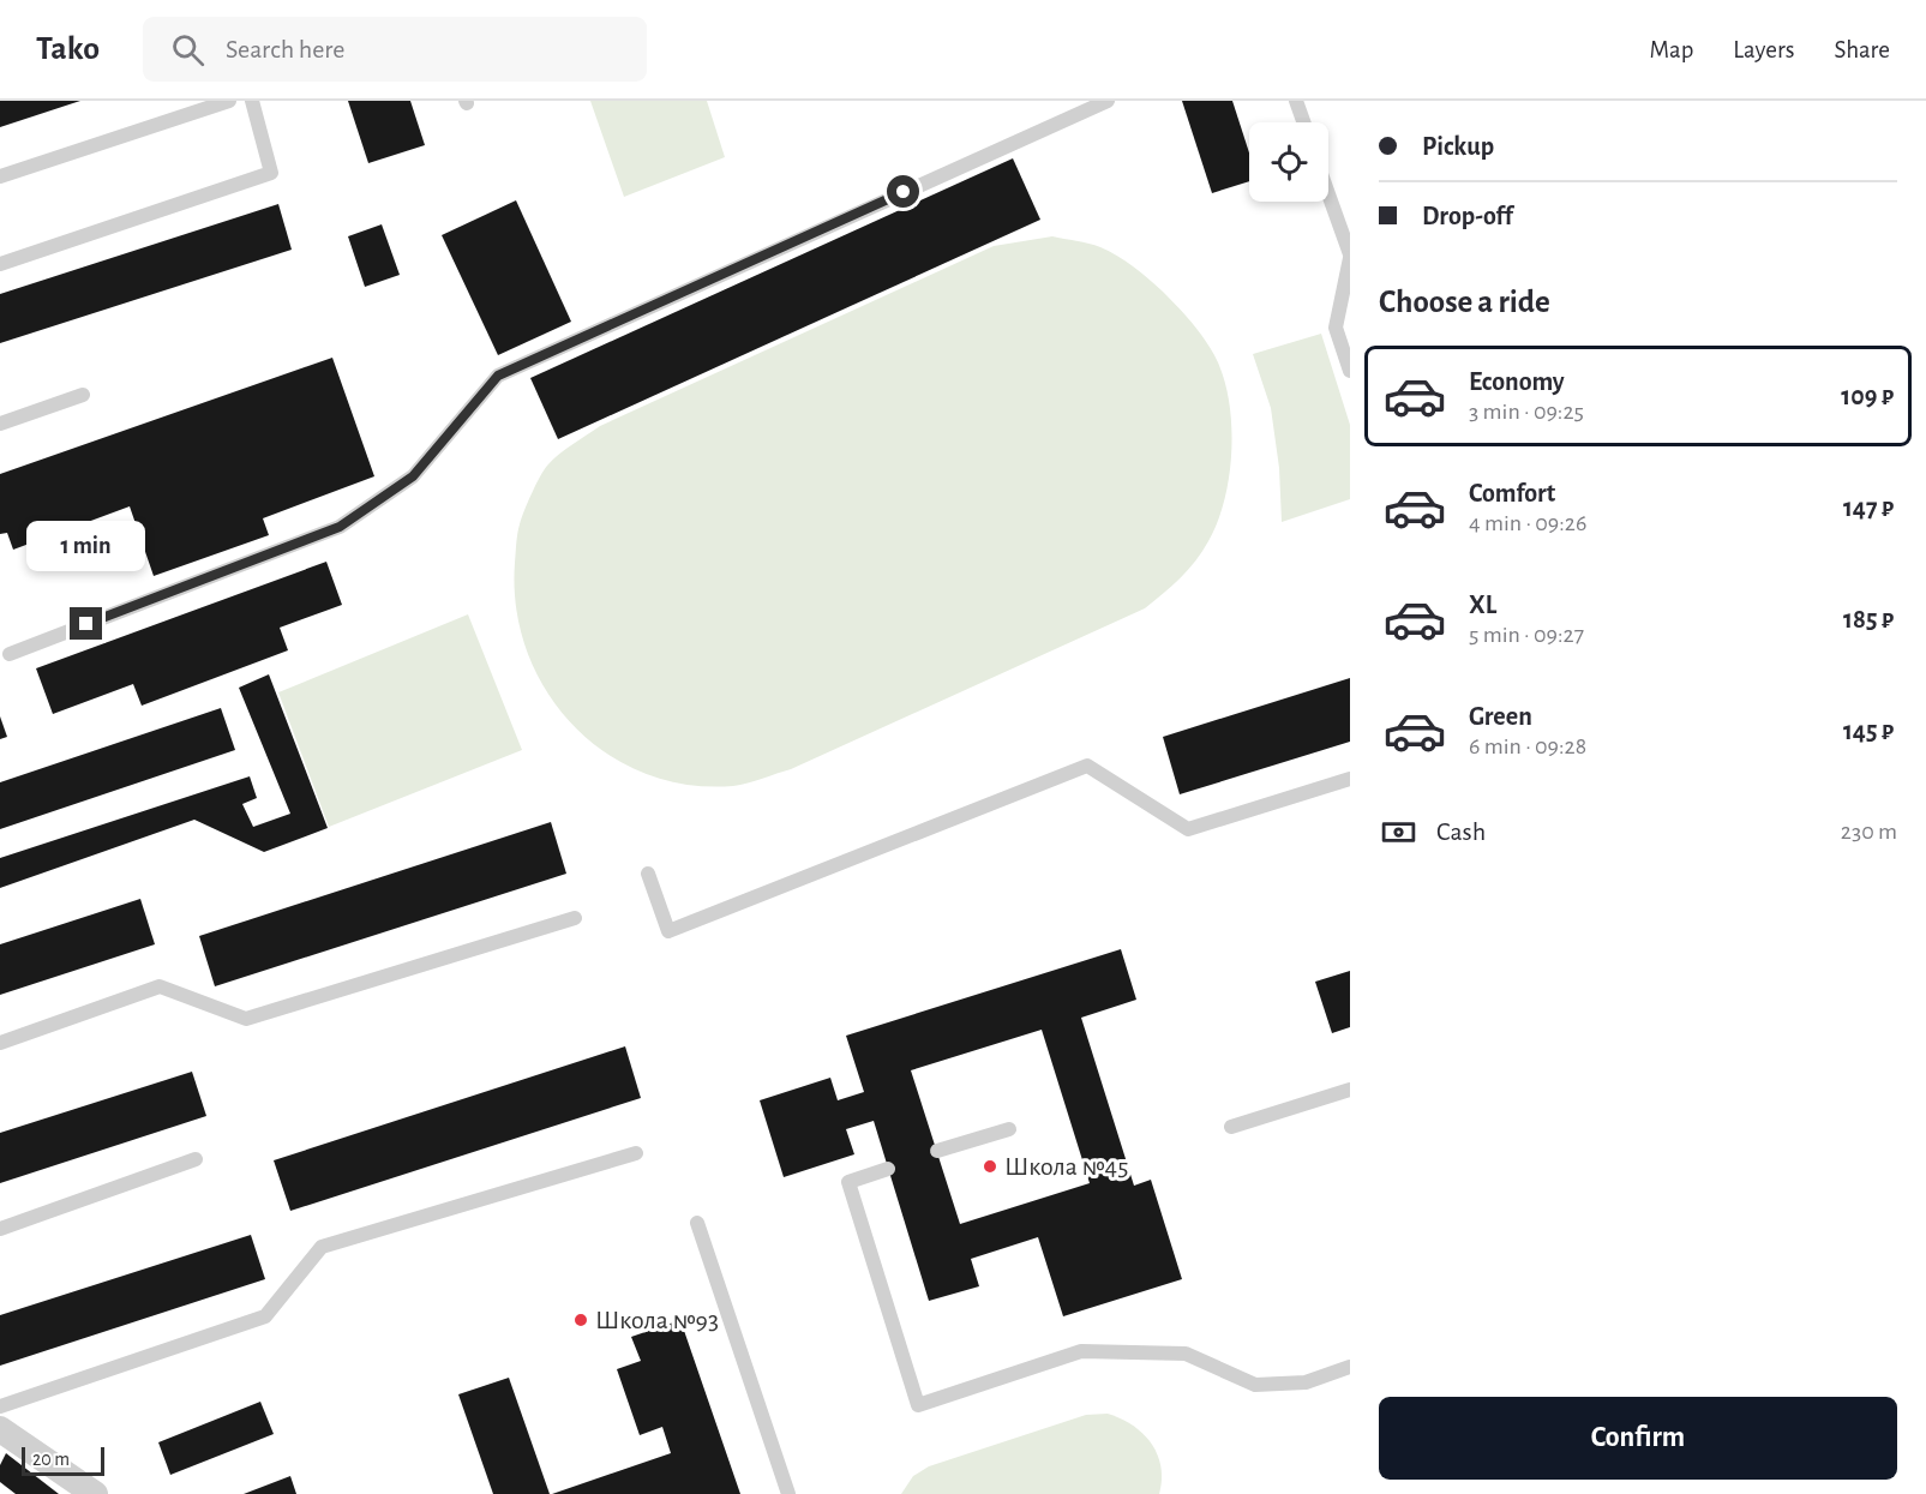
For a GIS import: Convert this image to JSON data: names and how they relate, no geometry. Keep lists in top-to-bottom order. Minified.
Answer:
{"places":["Школа №45","Школа №93"],"scale_bar":"20 m","page":{"header":"Tako","search":"Search here","nav":["Map","Layers","Share"],"banner":["Pickup","Drop-off"],"heading":"Choose a ride","list":[{"name":"Economy","note":"3 min · 09:25","value":"109 ₽"},{"name":"Comfort","note":"4 min · 09:26","value":"147 ₽"},{"name":"XL","note":"5 min · 09:27","value":"185 ₽"},{"name":"Green","note":"6 min · 09:28","value":"145 ₽"}],"bubble":"1 min","pay":["Cash","230 m"],"buttons":"Confirm","scale":"20 m"}}
